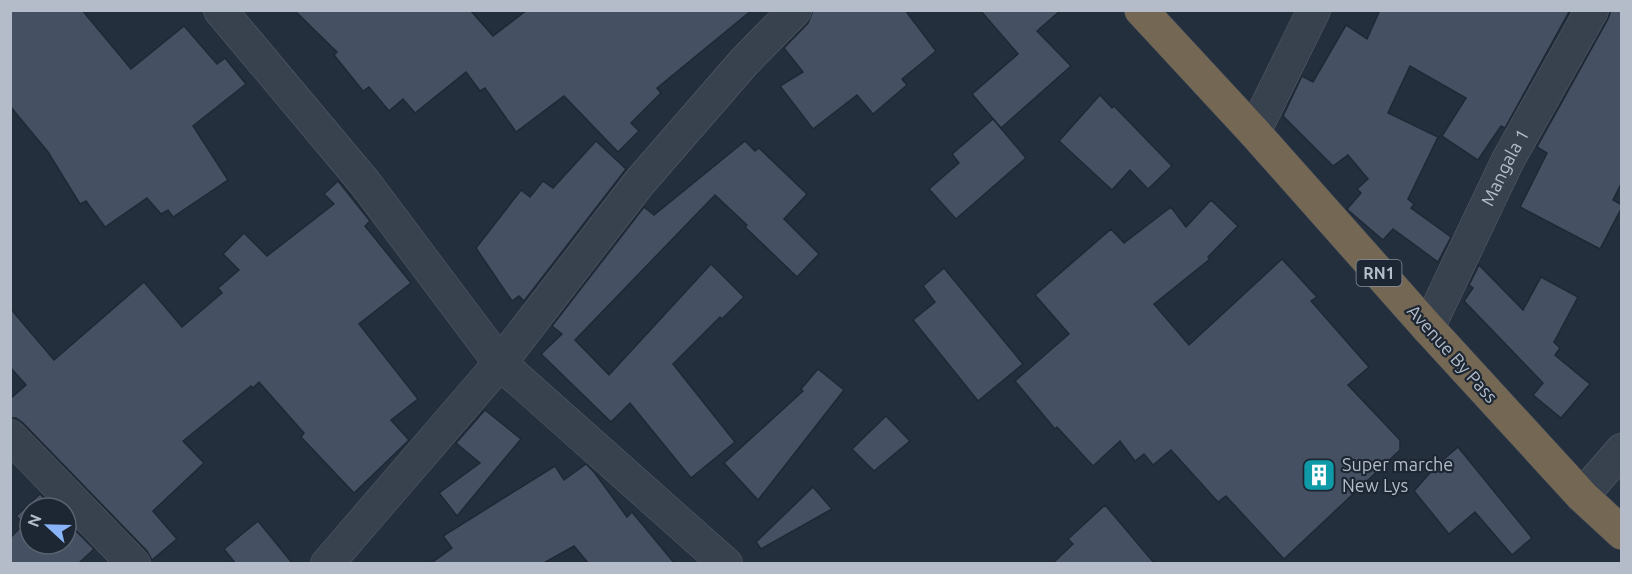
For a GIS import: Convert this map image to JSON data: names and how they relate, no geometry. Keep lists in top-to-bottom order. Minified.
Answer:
{"streets":{"highway":["RN1","Avenue By Pass"],"street":["Mangala 1"]},"crossings":[["Mangala 1","Avenue By Pass"]],"places":{"building":["Super marche New Lys"]},"north":"left"}
